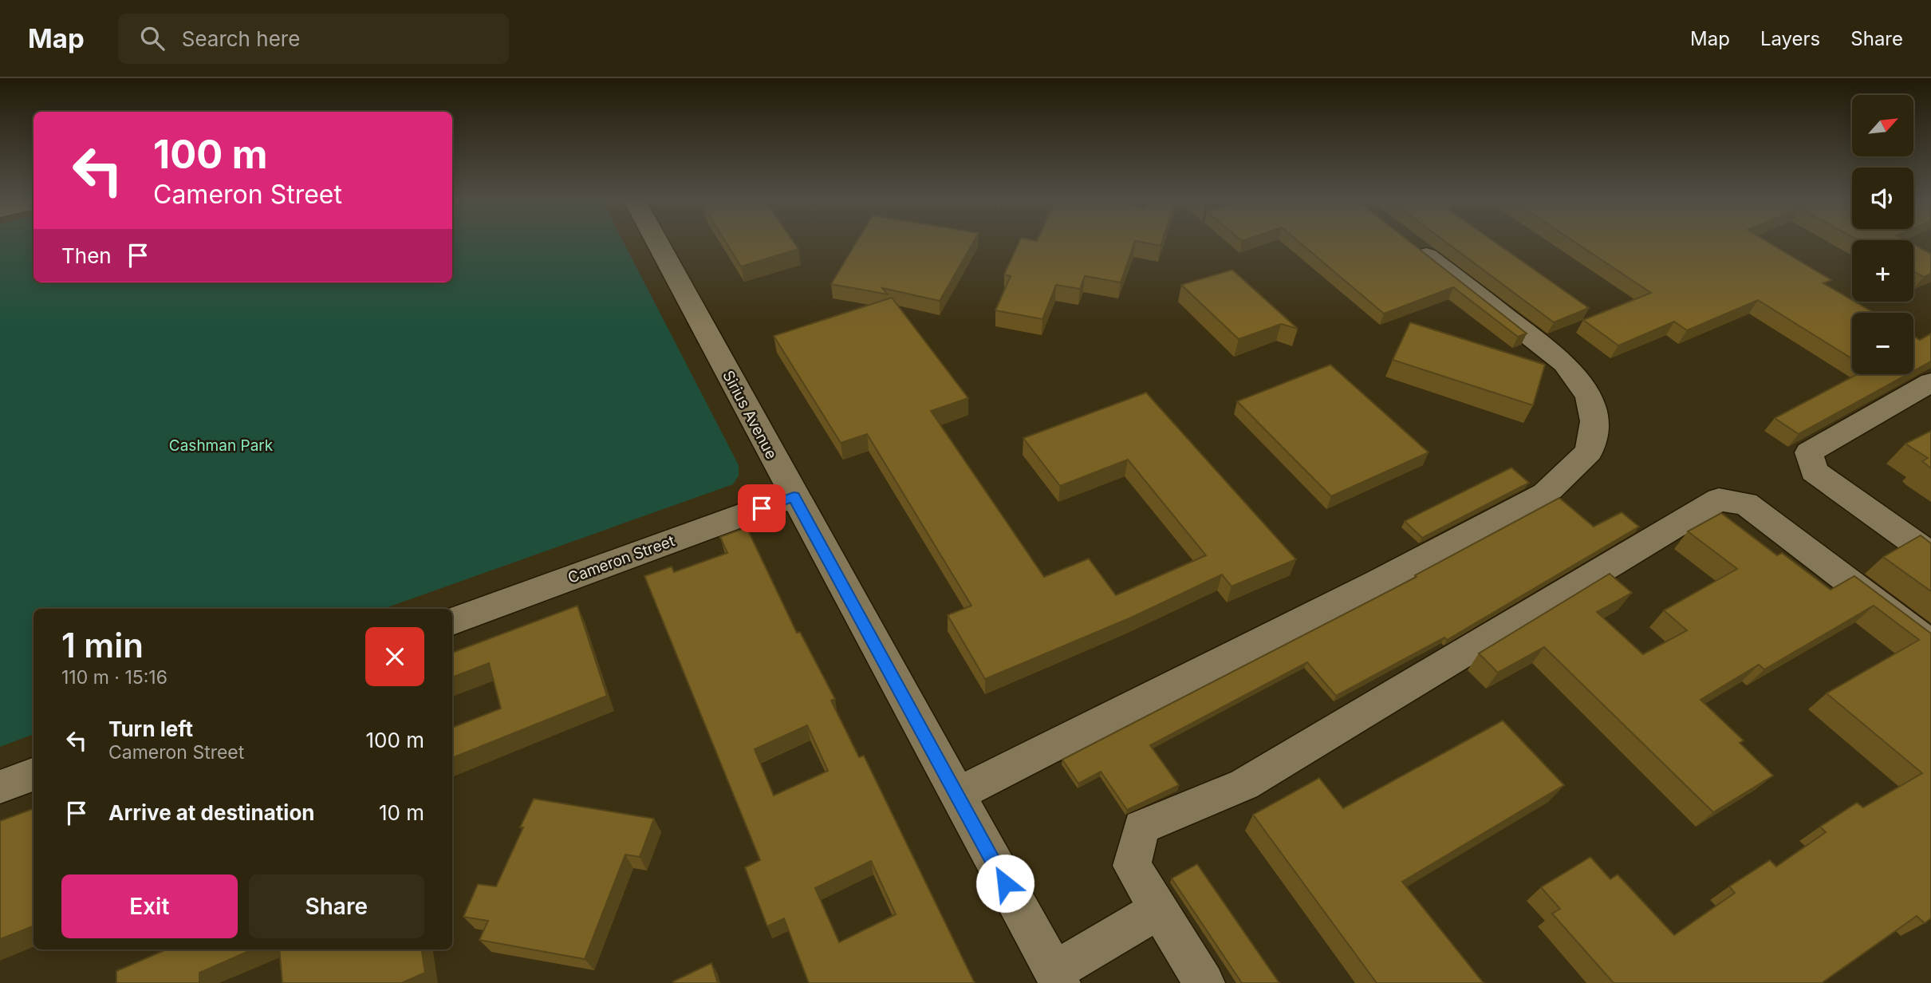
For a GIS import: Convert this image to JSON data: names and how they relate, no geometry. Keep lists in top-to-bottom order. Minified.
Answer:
{"streets":{"street":["Sirius Avenue","Cameron Street"]},"crossings":[["Sirius Avenue","Cameron Street"]],"parks":["Cashman Park"],"north":"top right","page":{"header":"Map","search":"Search here","nav":["Map","Layers","Share"],"map_buttons":["+","−"],"turn":["100 m","Cameron Street"],"then":"Then","heading":["1 min","110 m · 15:16"],"list":[{"name":"Turn left","note":"Cameron Street","value":"100 m"},{"name":"Arrive at destination","value":"10 m"}],"buttons":["Exit","Share"]}}
